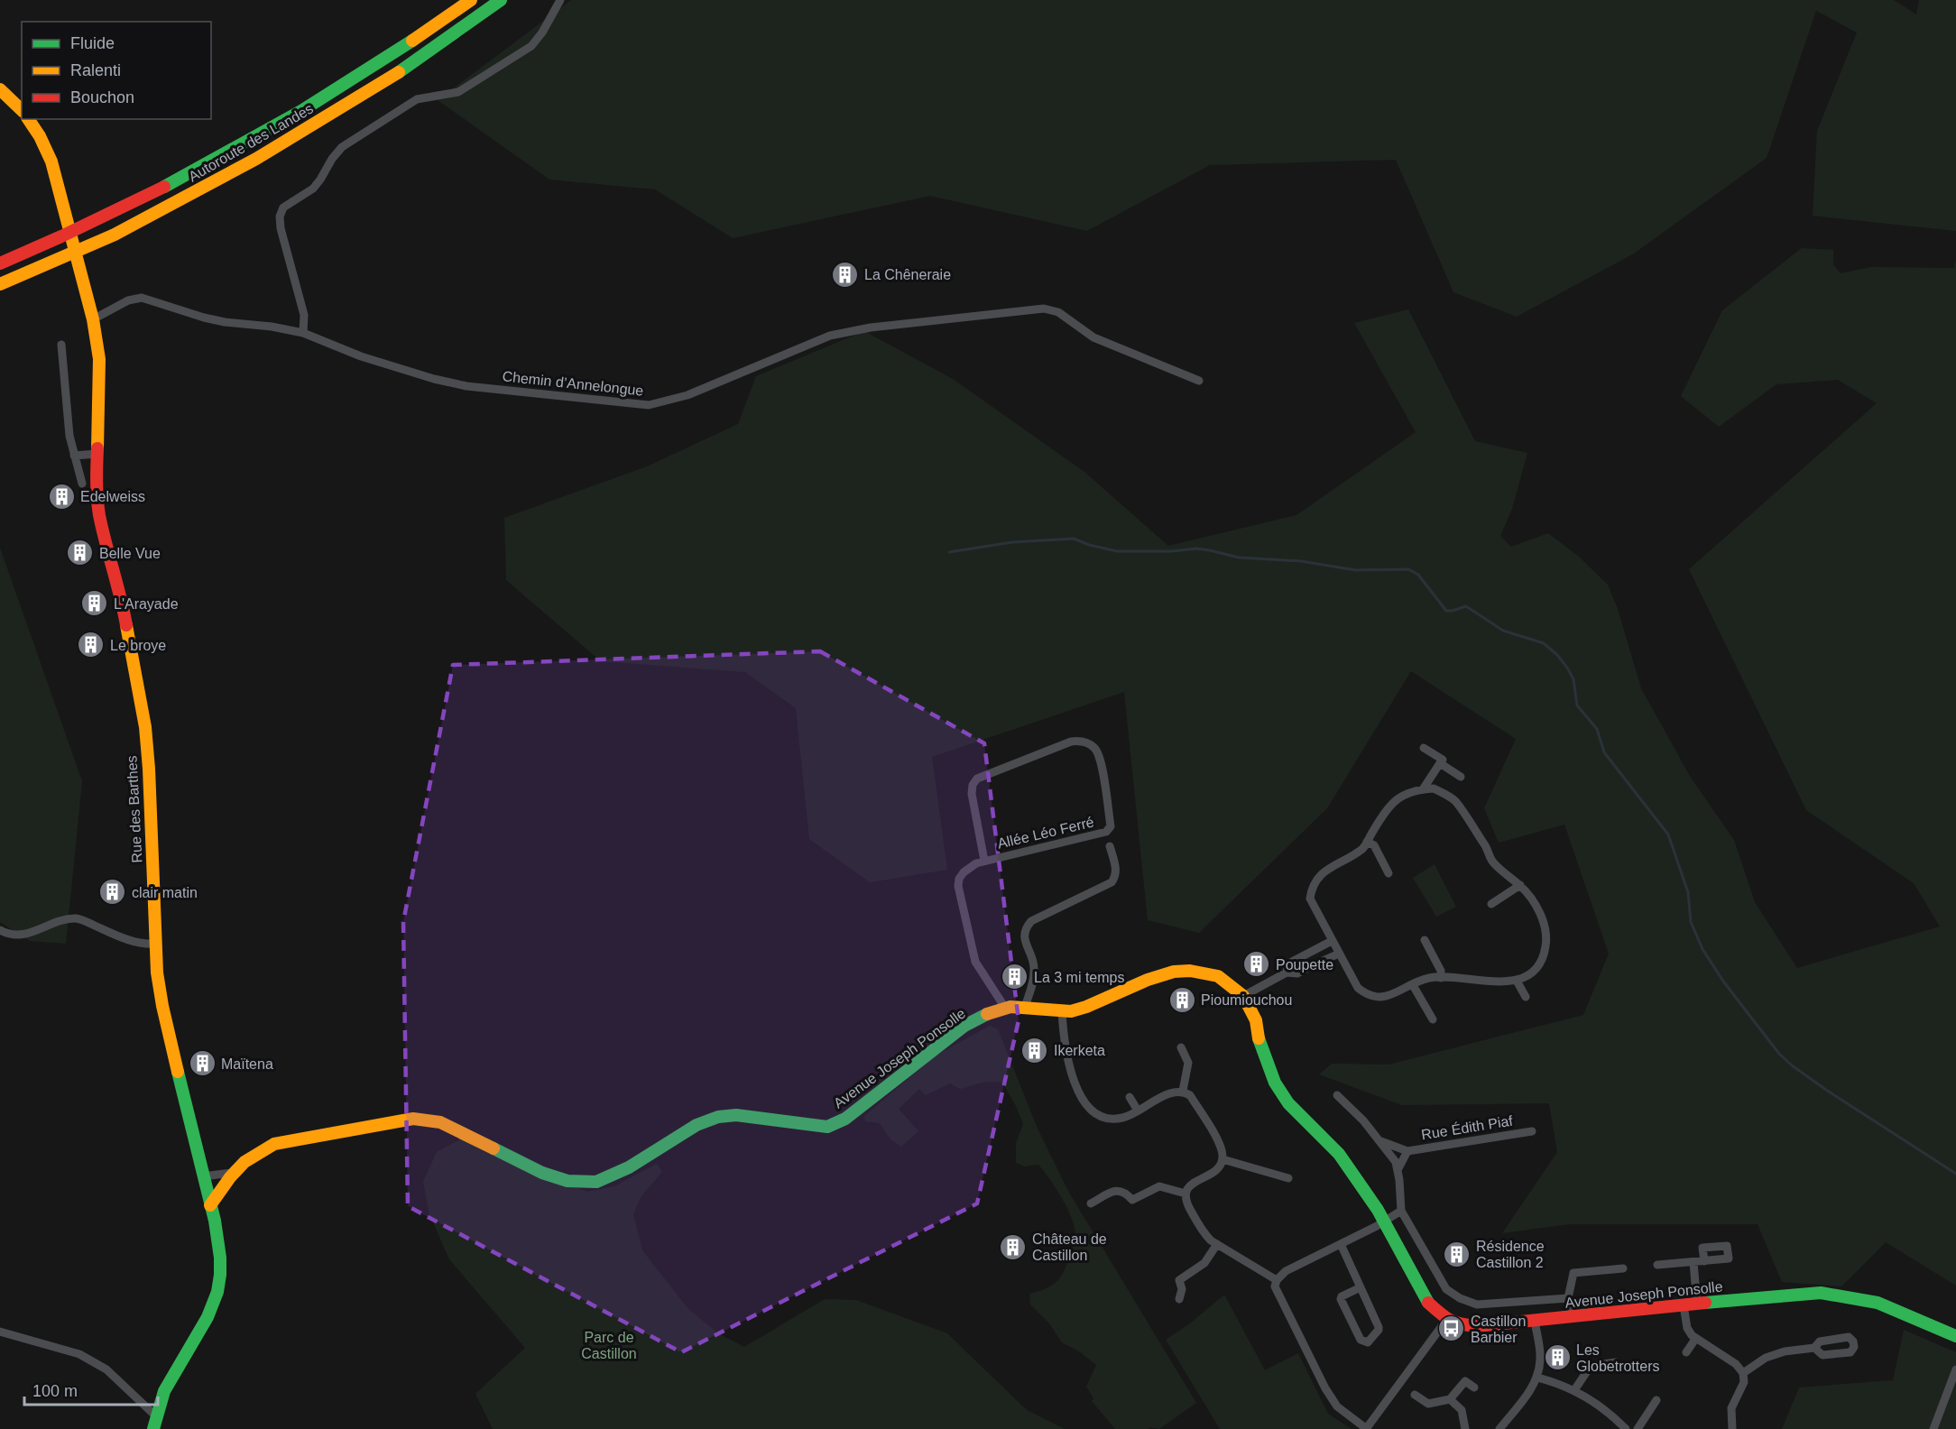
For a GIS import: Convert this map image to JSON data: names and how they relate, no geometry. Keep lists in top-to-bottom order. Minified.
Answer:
{"streets":{"main road":["Autoroute des Landes","Rue des Barthes","Avenue Joseph Ponsolle"],"street":["Chemin d’Annelongue","Allée Léo Ferré","Rue Édith Piaf"]},"crossings":[["Chemin d’Annelongue","Rue des Barthes"],["Rue des Barthes","Avenue Joseph Ponsolle"],["Allée Léo Ferré","Avenue Joseph Ponsolle"]],"parks":["Parc de Castillon"],"places":{"building":["La Chêneraie","Edelweiss","Belle Vue","L'Arayade","Le broye","clair matin","Poupette","La 3 mi temps","Pioumiouchou","Ikerketa","Maïtena","Château de Castillon","Résidence Castillon 2","Les Globetrotters"],"bus stop":["Castillon Barbier"]},"legend":["Fluide","Ralenti","Bouchon"],"scale_bar":"100 m"}
